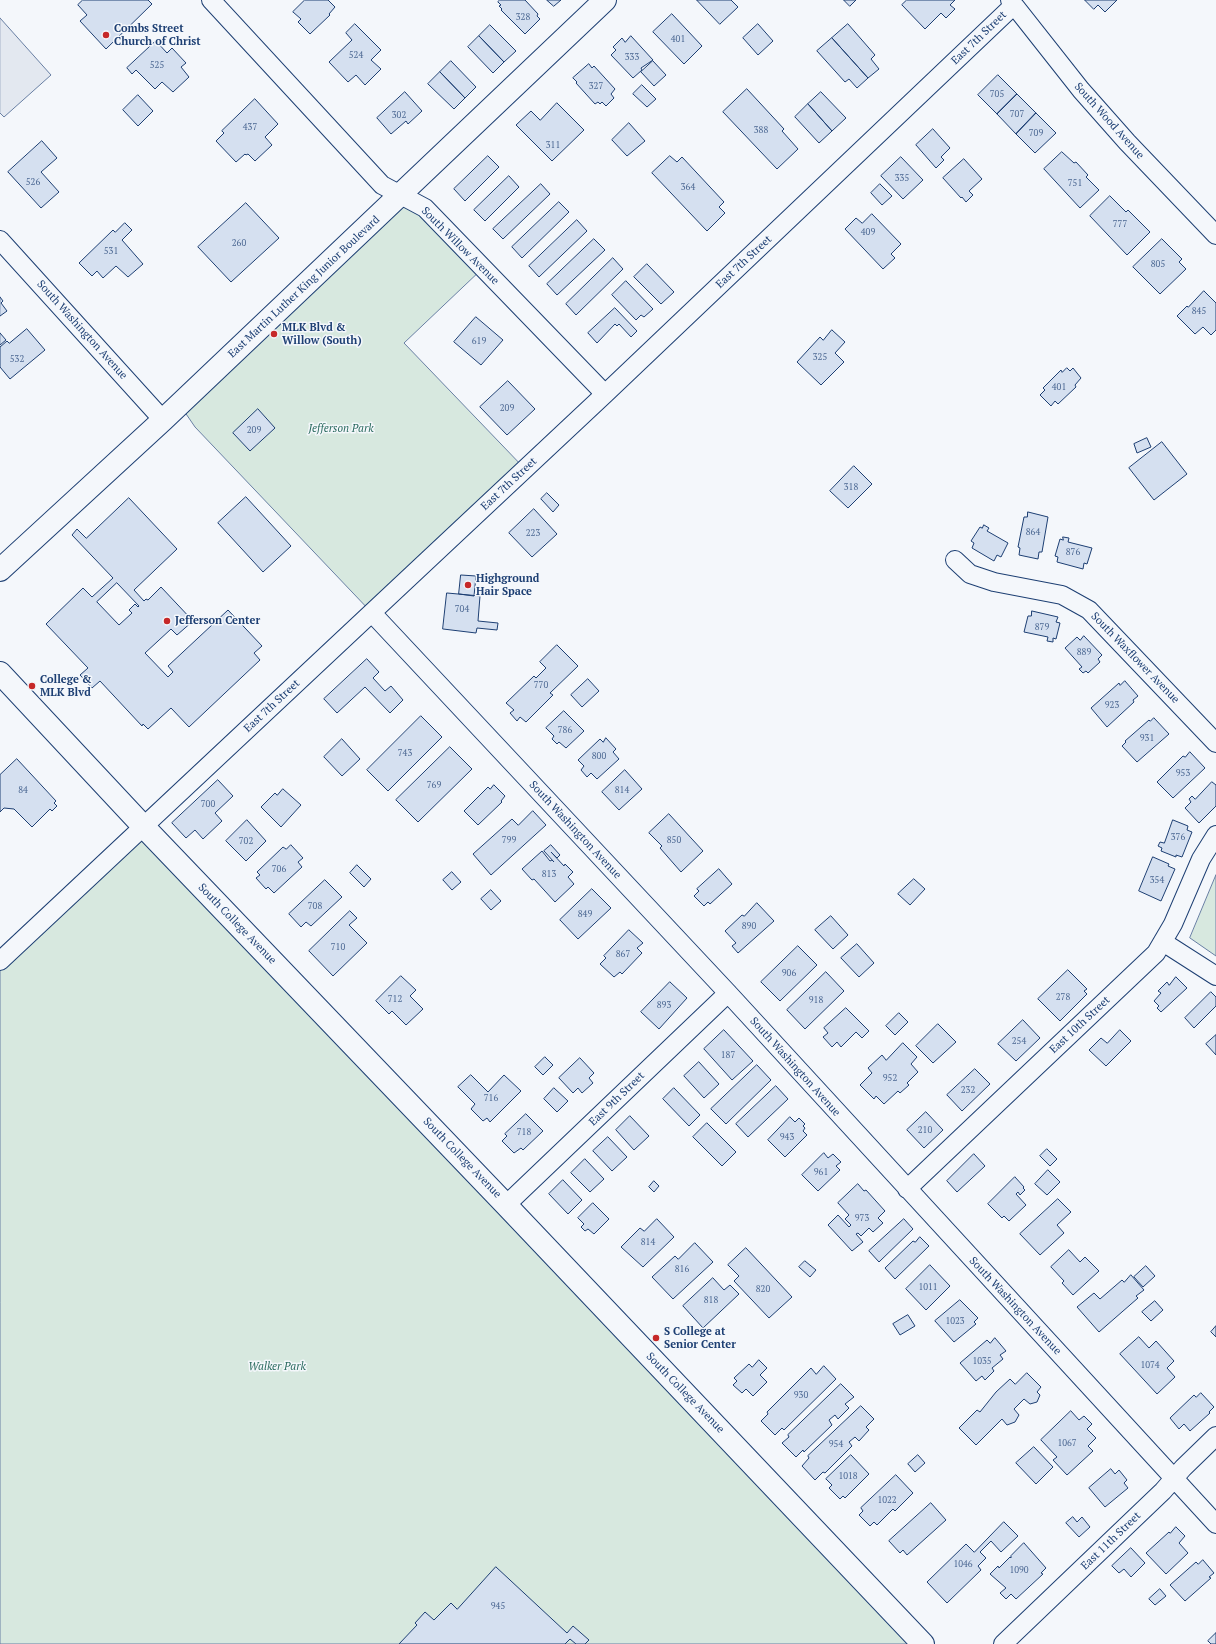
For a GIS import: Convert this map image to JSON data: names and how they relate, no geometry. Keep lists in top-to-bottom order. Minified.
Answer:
{"streets":{"street":["East 7th Street","South Wood Avenue","South Willow Avenue","East Martin Luther King Junior Boulevard","South Washington Avenue","South Waxflower Avenue","South College Avenue","East 10th Street","East 9th Street","East 11th Street"]},"crossings":[["East 7th Street","South Wood Avenue"],["East 7th Street","South Willow Avenue"],["East 7th Street","South Washington Avenue"],["East 7th Street","South College Avenue"],["South Willow Avenue","East Martin Luther King Junior Boulevard"],["East Martin Luther King Junior Boulevard","South Washington Avenue"],["South Washington Avenue","East 10th Street"],["South Washington Avenue","East 9th Street"],["South Washington Avenue","East 11th Street"],["South College Avenue","East 9th Street"]],"parks":["Jefferson Park","Walker Park"],"places":["Combs Street Church of Christ","MLK Blvd & Willow (South)","Highground Hair Space","Jefferson Center","College & MLK Blvd","S College at Senior Center"],"house_numbers":["328","401","524","333","525","327","705","707","302","437","388","709","311","335","526","751","364","777","409","260","531","805","845","619","325","532","401","209","209","318","864","223","876","704","879","889","770","923","786","931","743","800","953","769","84","814","700","376","799","850","702","706","813","354","708","849","890","710","867","906","278","712","918","893","254","187","952","232","716","210","718","943","961","973","814","816","1011","820","818","1023","1035","1074","930","1067","954","1018","1022","1046","1090","945"]}
